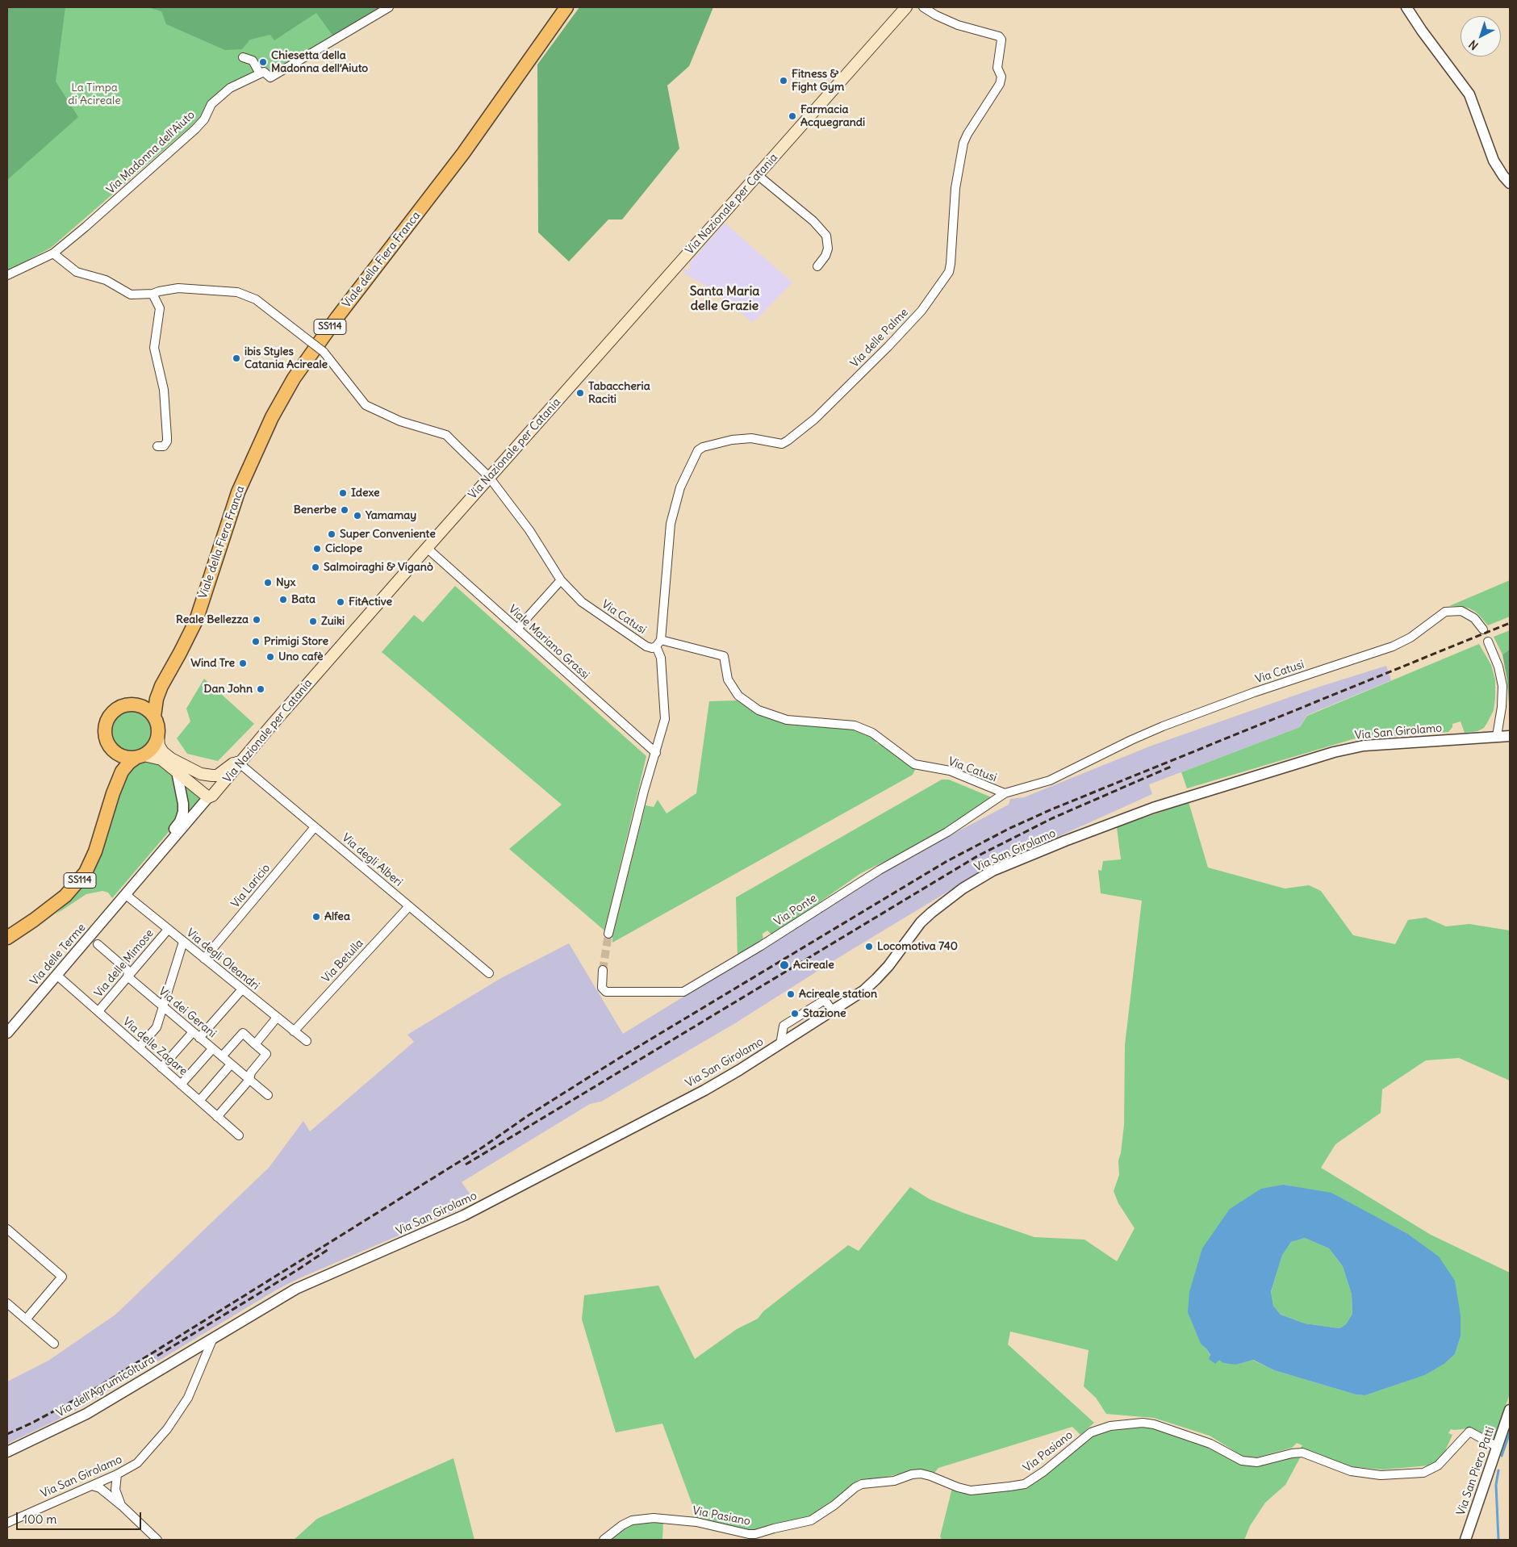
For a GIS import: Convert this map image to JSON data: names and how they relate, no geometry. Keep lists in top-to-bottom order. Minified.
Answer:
{"streets":{"main road":["Via Nazionale per Catania","Viale della Fiera Franca","SS114"],"street":["Via Madonna dell'Aiuto","Via delle Palme","Via Catusi","Viale Mariano Grassi","Via San Girolamo","Via degli Alberi","Via Laricio","Via Ponte","Via delle Terme","Via degli Oleandri","Via Betulla","Via delle Mimose","Via dei Gerani","Via delle Zagare","Via dell'Agrumicoltura","Via Pasiano","Via San Piero Patti"]},"crossings":[["Via Madonna dell'Aiuto","Via Catusi"],["Via Nazionale per Catania","Via Catusi"],["Via Nazionale per Catania","Viale Mariano Grassi"],["Via Nazionale per Catania","Via degli Alberi"],["Via Nazionale per Catania","Via delle Terme"],["Via Nazionale per Catania","Via degli Oleandri"],["Via delle Palme","Via Catusi"],["Via Catusi","Via Ponte"],["Via San Girolamo","Via dell'Agrumicoltura"],["Via degli Alberi","Via Laricio"],["Via degli Alberi","Via Betulla"],["Via Laricio","Via degli Oleandri"],["Via delle Terme","Via degli Oleandri"],["Via delle Terme","Via delle Zagare"],["Via degli Oleandri","Via Betulla"],["Via degli Oleandri","Via delle Mimose"],["Via delle Mimose","Via dei Gerani"],["Via delle Mimose","Via delle Zagare"],["Via Pasiano","Via San Piero Patti"]],"districts":["Santa Maria delle Grazie"],"parks":["La Timpa di Acireale"],"places":["Chiesetta della Madonna dell’Aiuto","Fitness & Fight Gym","Farmacia Acquegrandi","ibis Styles Catania Acireale","Tabaccheria Raciti","Idexe","Benerbe","Yamamay","Super Conveniente","Ciclope","Salmoiraghi & Viganò","Nyx","Bata","FitActive","Reale Bellezza","Zuiki","Primigi Store","Uno cafè","Wind Tre","Dan John","Alfea","Locomotiva 740","Acireale","Acireale station","Stazione"],"scale_bar":"100 m","north":"bottom left"}
